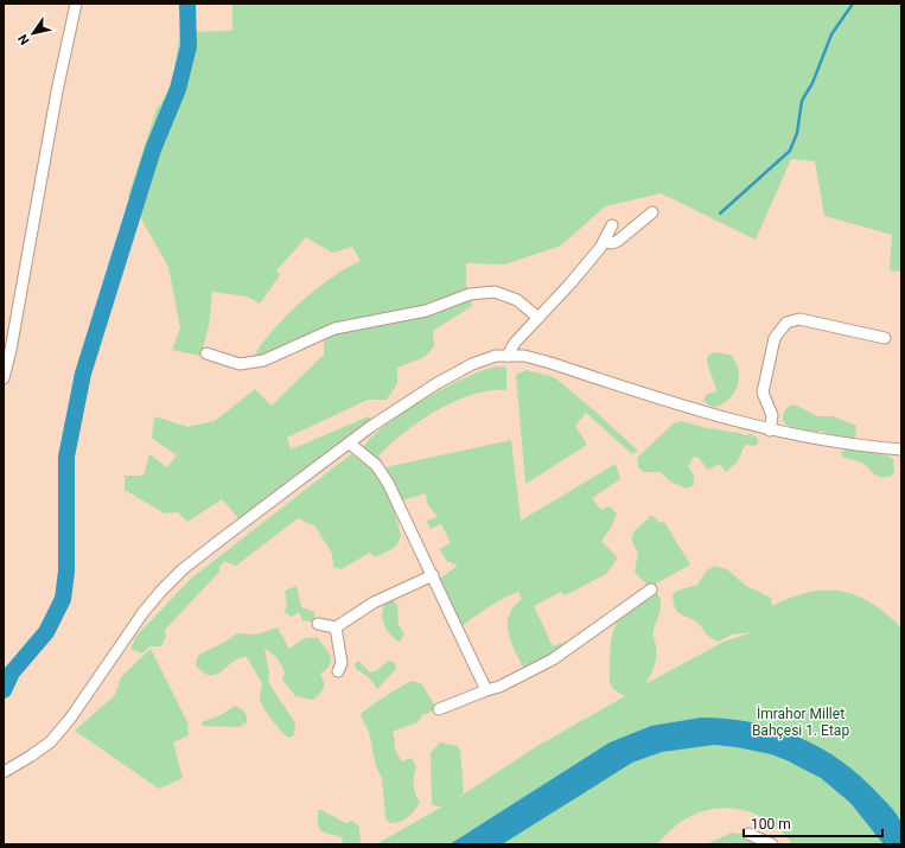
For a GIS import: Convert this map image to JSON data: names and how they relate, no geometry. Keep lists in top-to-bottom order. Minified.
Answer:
{"parks":["İmrahor Millet Bahçesi 1. Etap"],"scale_bar":"100 m","north":"bottom left"}
